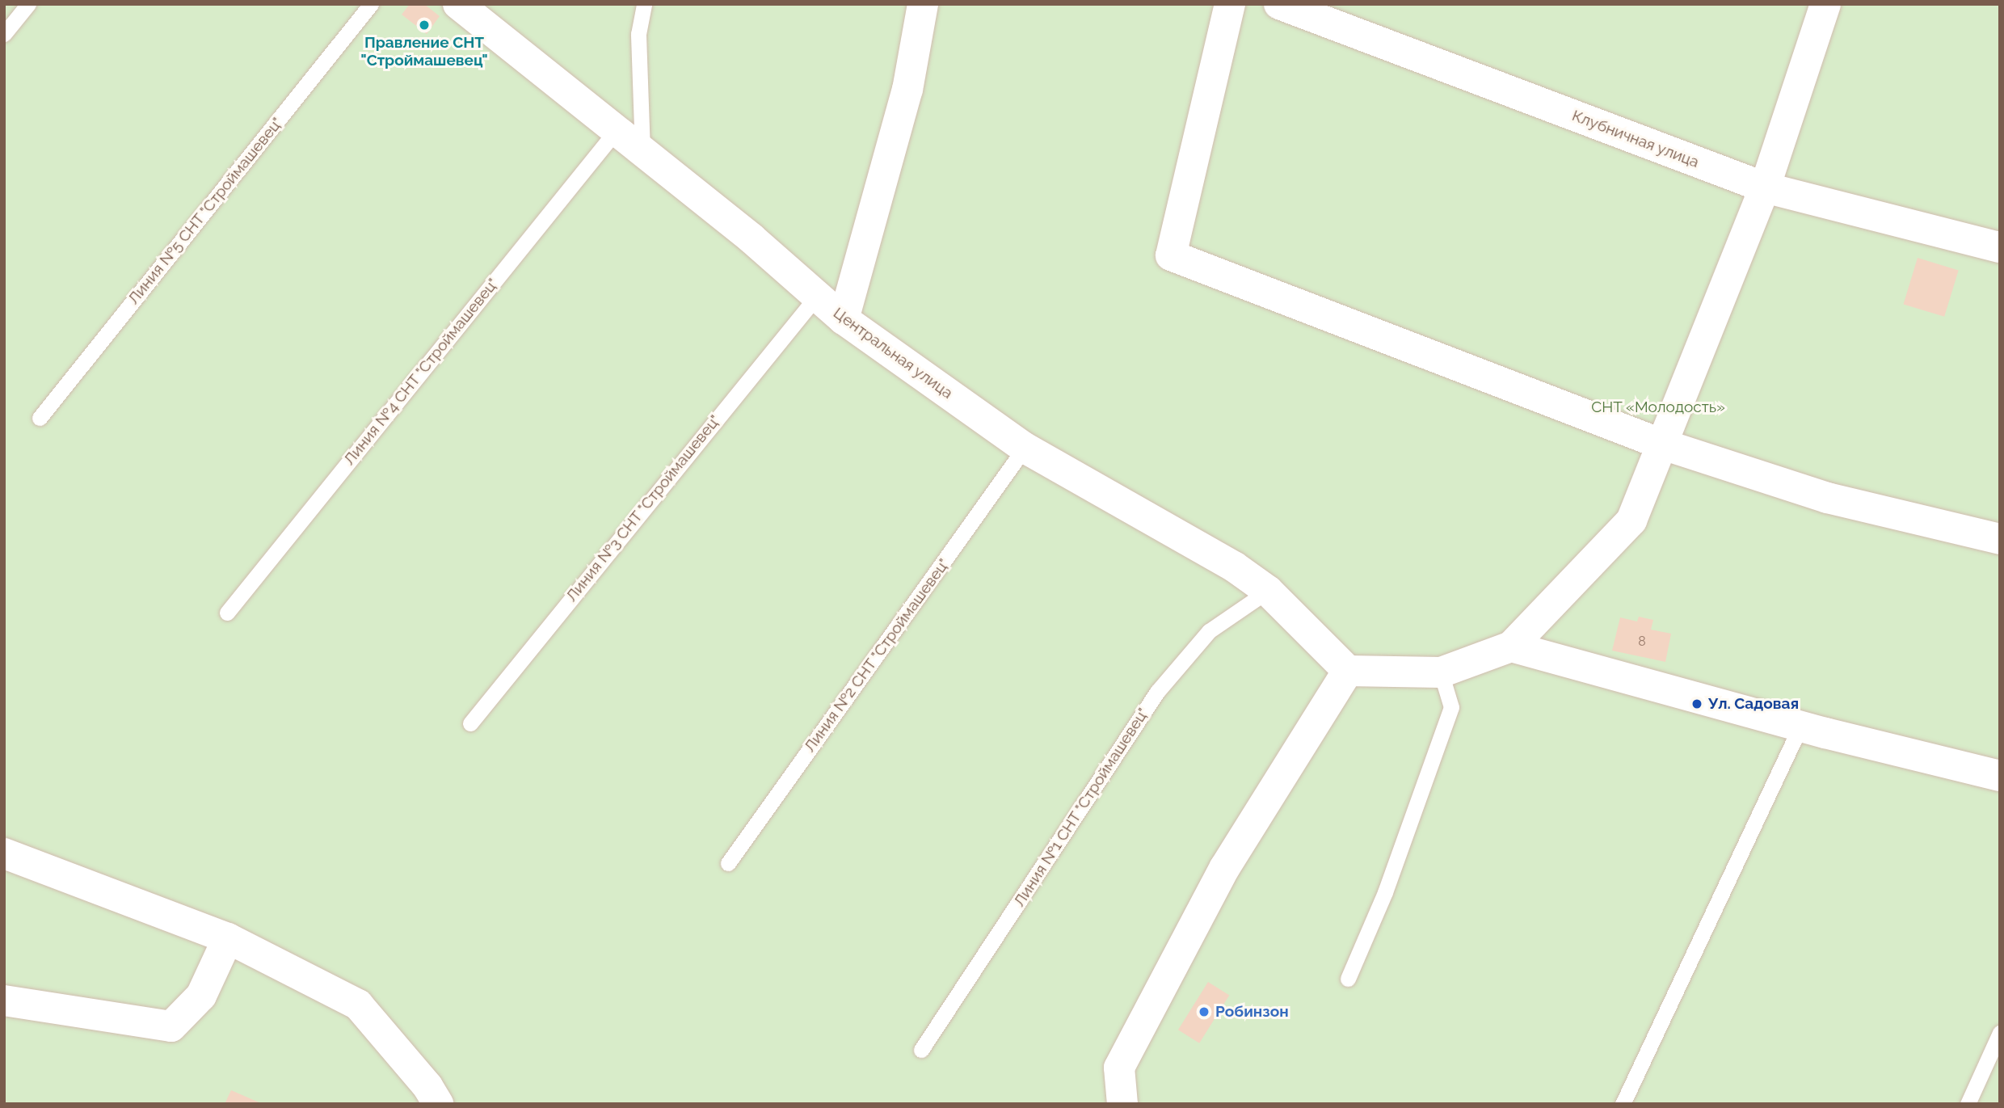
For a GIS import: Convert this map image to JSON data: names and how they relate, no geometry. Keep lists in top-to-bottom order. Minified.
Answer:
{"streets":{"street":["Клубничная улица","Центральная улица"],"lane":["Линия №5 СНТ \"Строймашевец\"","Линия №4 СНТ \"Строймашевец\"","Линия №3 СНТ \"Строймашевец\"","Линия №2 СНТ \"Строймашевец\"","Линия №1 СНТ \"Строймашевец\""]},"crossings":[["Центральная улица","Линия №4 СНТ \"Строймашевец\""],["Центральная улица","Линия №3 СНТ \"Строймашевец\""],["Центральная улица","Линия №2 СНТ \"Строймашевец\""],["Центральная улица","Линия №1 СНТ \"Строймашевец\""]],"parks":["СНТ «Молодость»"],"places":["Правление СНТ \"Строймашевец\"","Ул. Садовая","Робинзон"],"house_numbers":["8"]}
